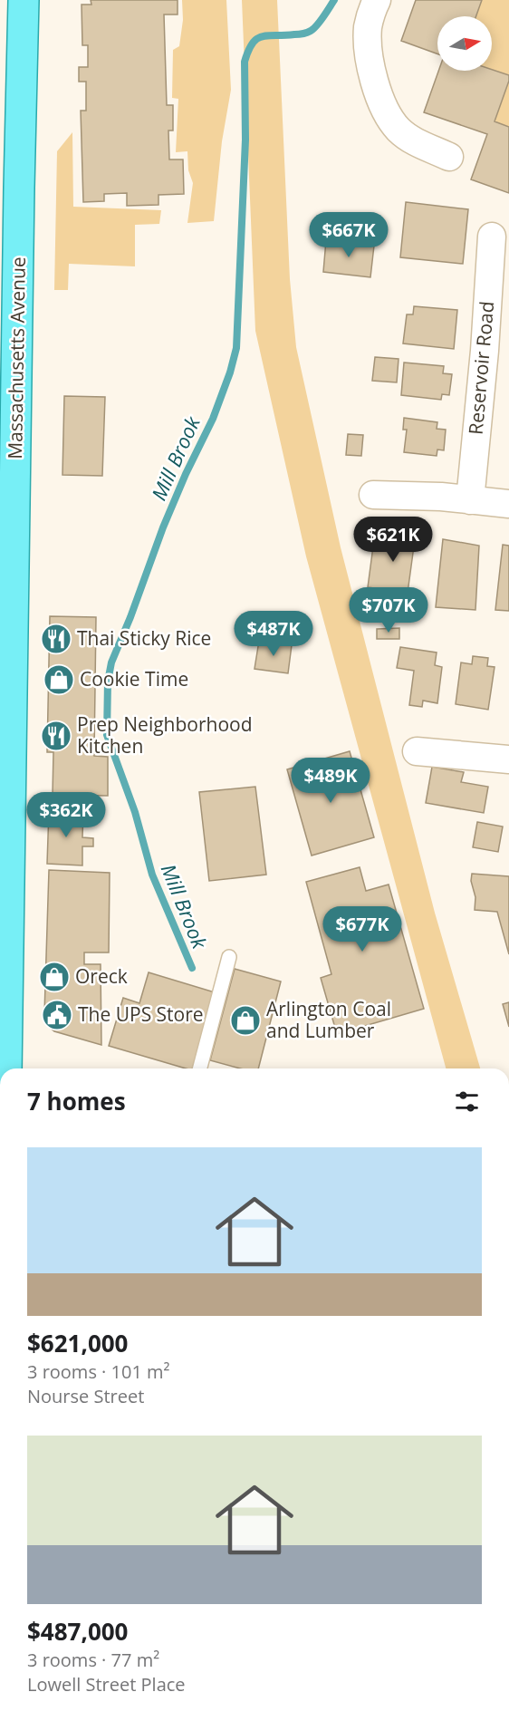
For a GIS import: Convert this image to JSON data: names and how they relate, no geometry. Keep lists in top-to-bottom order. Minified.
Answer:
{"streets":{"main road":["Massachusetts Avenue"],"street":["Reservoir Road"]},"water":["Mill Brook"],"places":{"restaurant":["Thai Sticky Rice","Prep Neighborhood Kitchen"],"shop":["Cookie Time","Oreck","Arlington Coal and Lumber"],"public building":["The UPS Store"]},"north":"right","page":{"price":["$667K","$621K","$707K","$487K","$489K","$362K","$677K"],"heading":"7 homes","list":[{"name":"$621,000","note":"3 rooms · 101 m² · Nourse Street"},{"name":"$487,000","note":"3 rooms · 77 m² · Lowell Street Place"}]}}
